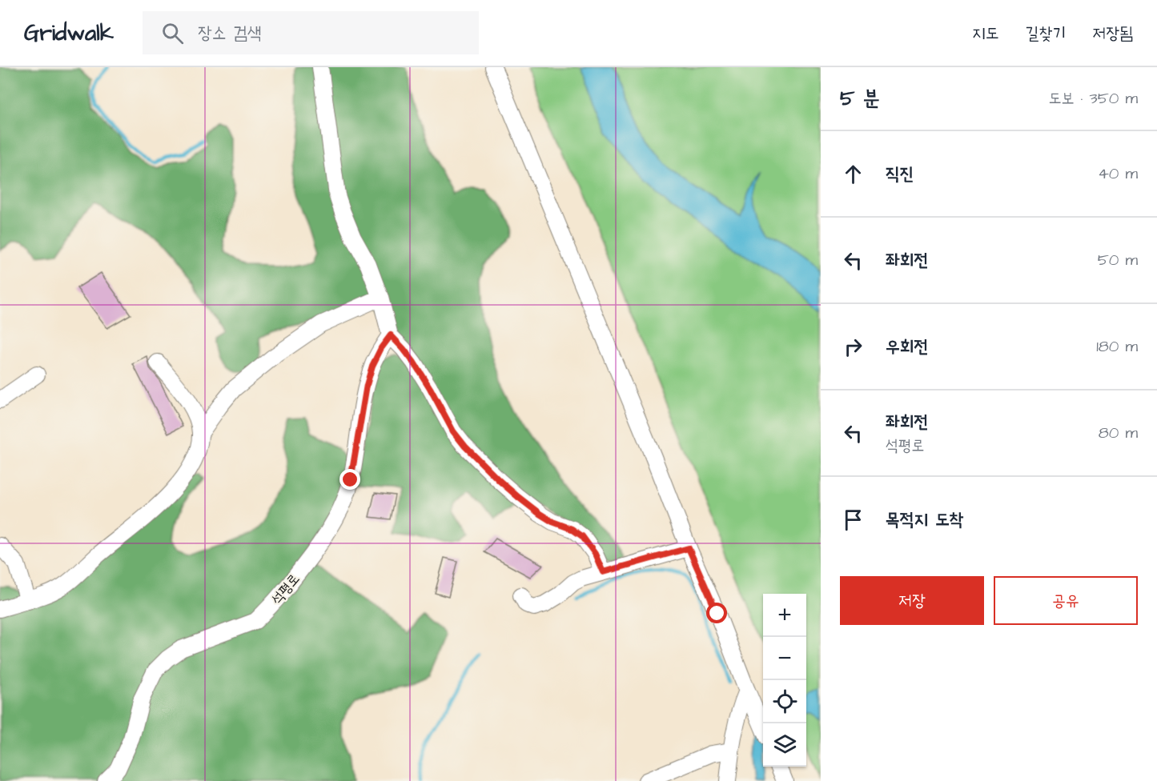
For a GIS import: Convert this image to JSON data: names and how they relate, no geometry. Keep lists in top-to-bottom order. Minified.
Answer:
{"streets":{"street":["석평로"]},"page":{"header":"Gridwalk","search":"장소 검색","nav":["지도","길찾기","저장됨"],"heading":["5 분","도보 · 350 m"],"list":[["직진","40 m"],["좌회전","50 m"],["우회전","180 m"],["좌회전","석평로","80 m"],"목적지 도착"],"buttons":["저장","공유"],"map_buttons":["+","−"]}}
